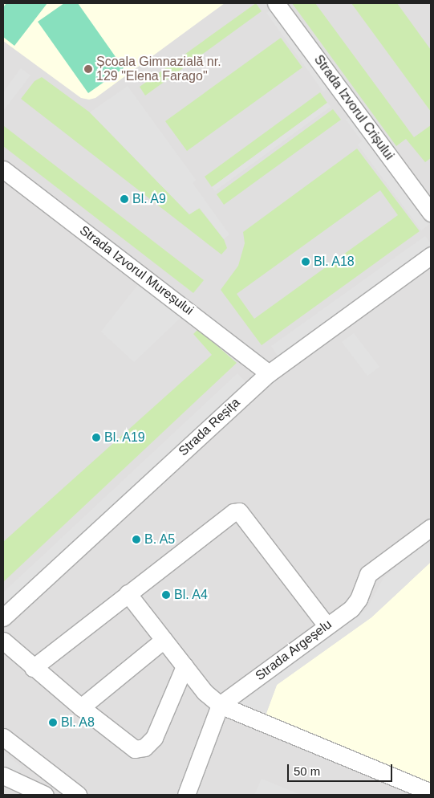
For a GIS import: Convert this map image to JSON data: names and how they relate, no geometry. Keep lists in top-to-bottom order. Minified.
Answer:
{"streets":{"street":["Strada Izvorul Crișului","Strada Izvorul Mureșului","Strada Reșița","Strada Argeșelu"]},"crossings":[["Strada Izvorul Mureșului","Strada Reșița"]],"places":["Școala Gimnazială nr. 129 \"Elena Farago\"","Bl. A9","Bl. A18","Bl. A19","B. A5","Bl. A4","Bl. A8"],"scale_bar":"50 m"}
